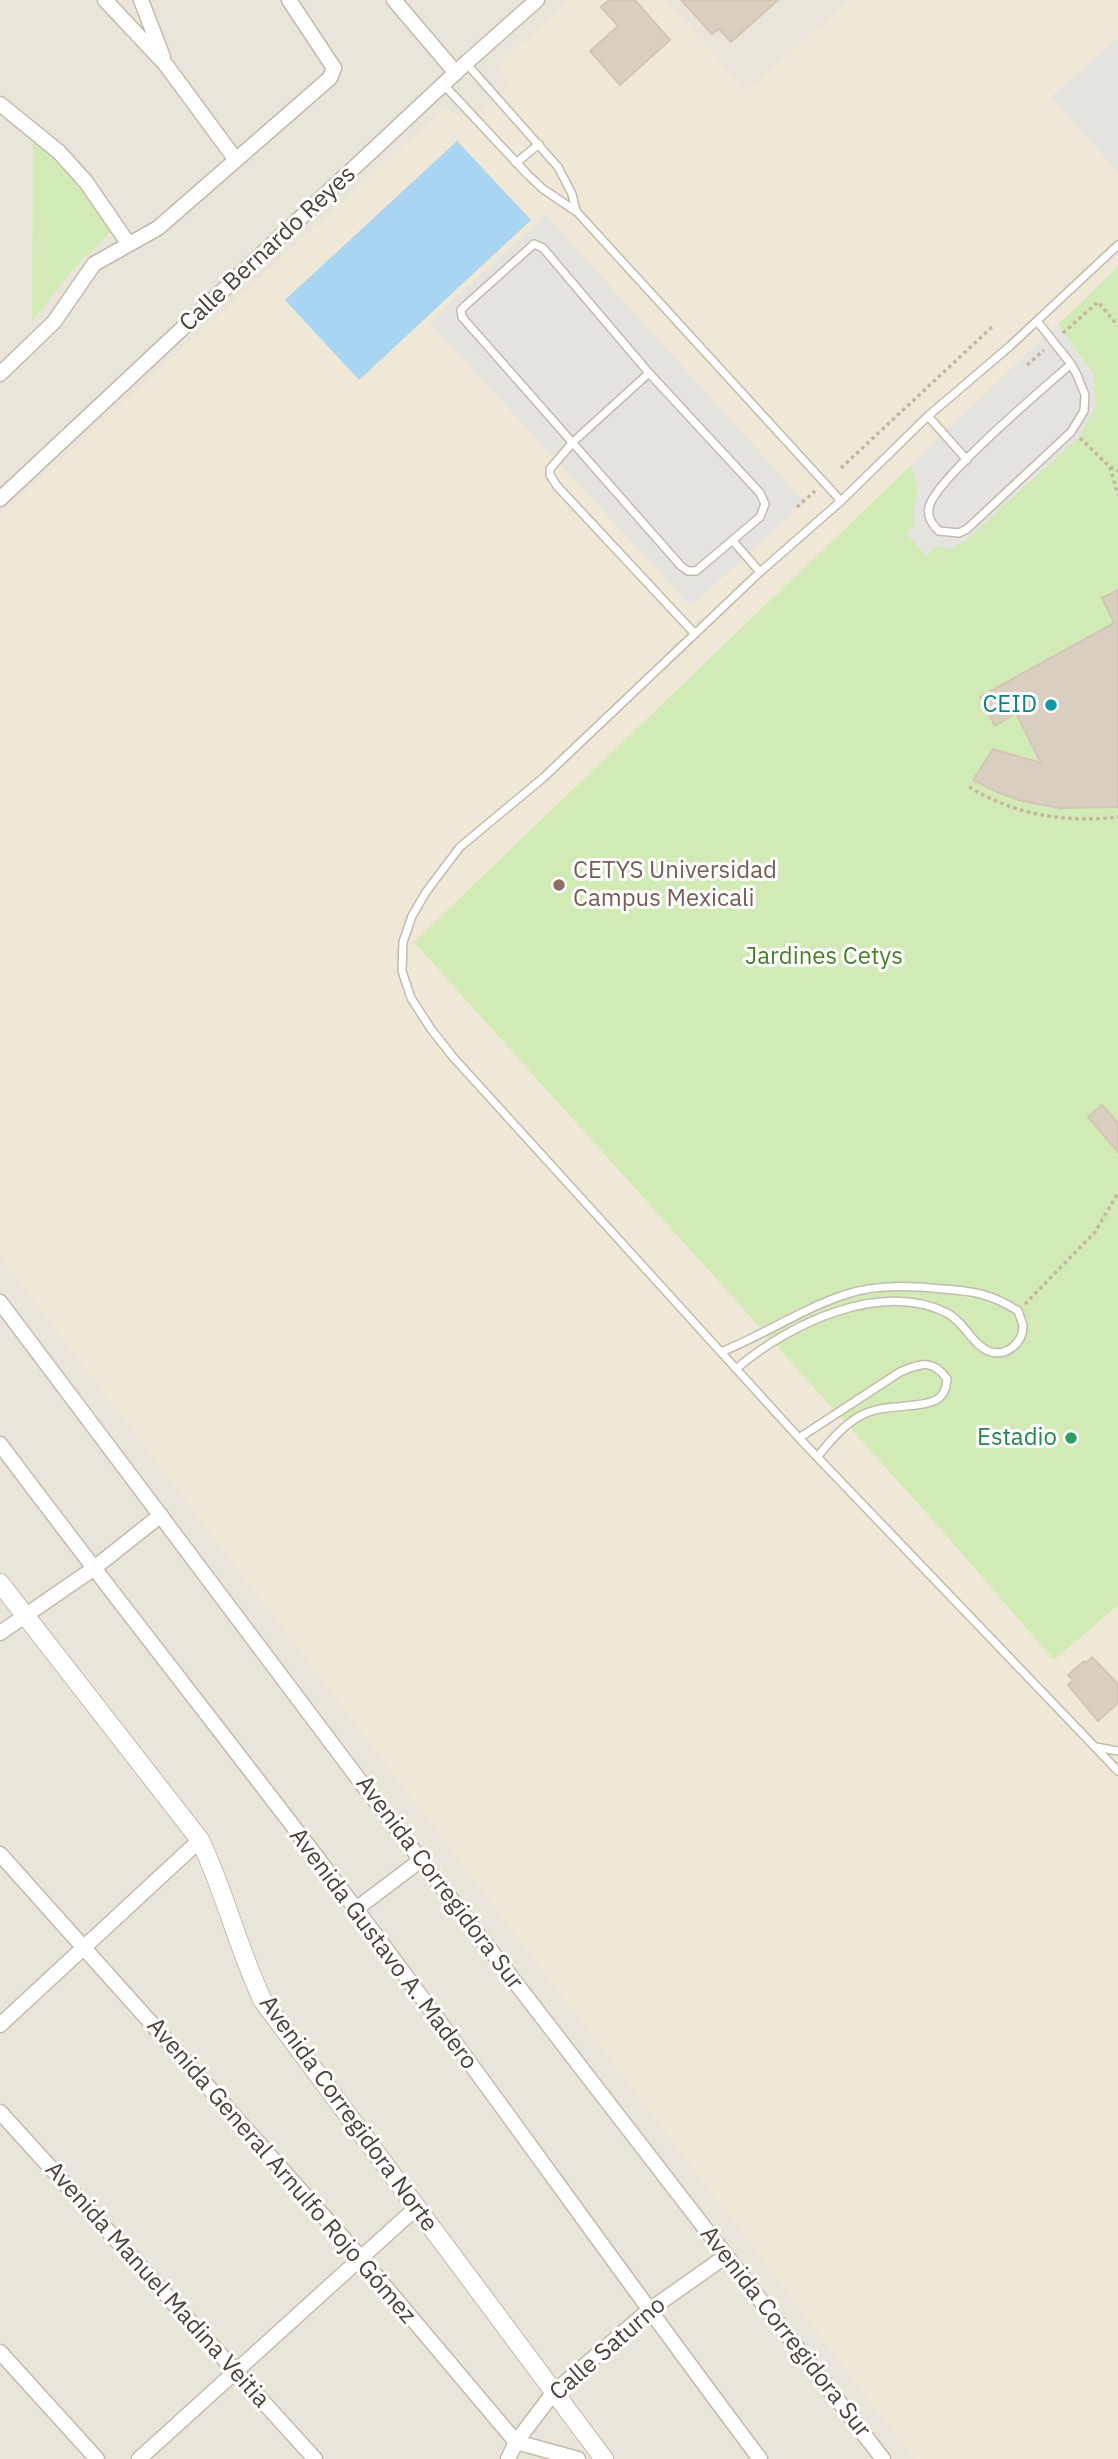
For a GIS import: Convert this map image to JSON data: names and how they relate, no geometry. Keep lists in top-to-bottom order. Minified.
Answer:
{"streets":{"street":["Calle Bernardo Reyes","Avenida Corregidora Sur","Avenida Gustavo A. Madero","Avenida Corregidora Norte","Avenida General Arnulfo Rojo Gómez","Avenida Manuel Madina Veitia","Calle Saturno"]},"crossings":[["Avenida Corregidora Sur","Calle Saturno"],["Avenida Gustavo A. Madero","Calle Saturno"],["Avenida Corregidora Norte","Calle Saturno"],["Avenida General Arnulfo Rojo Gómez","Calle Saturno"]],"parks":["Jardines Cetys"],"places":["CEID","CETYS Universidad Campus Mexicali","Estadio"]}
